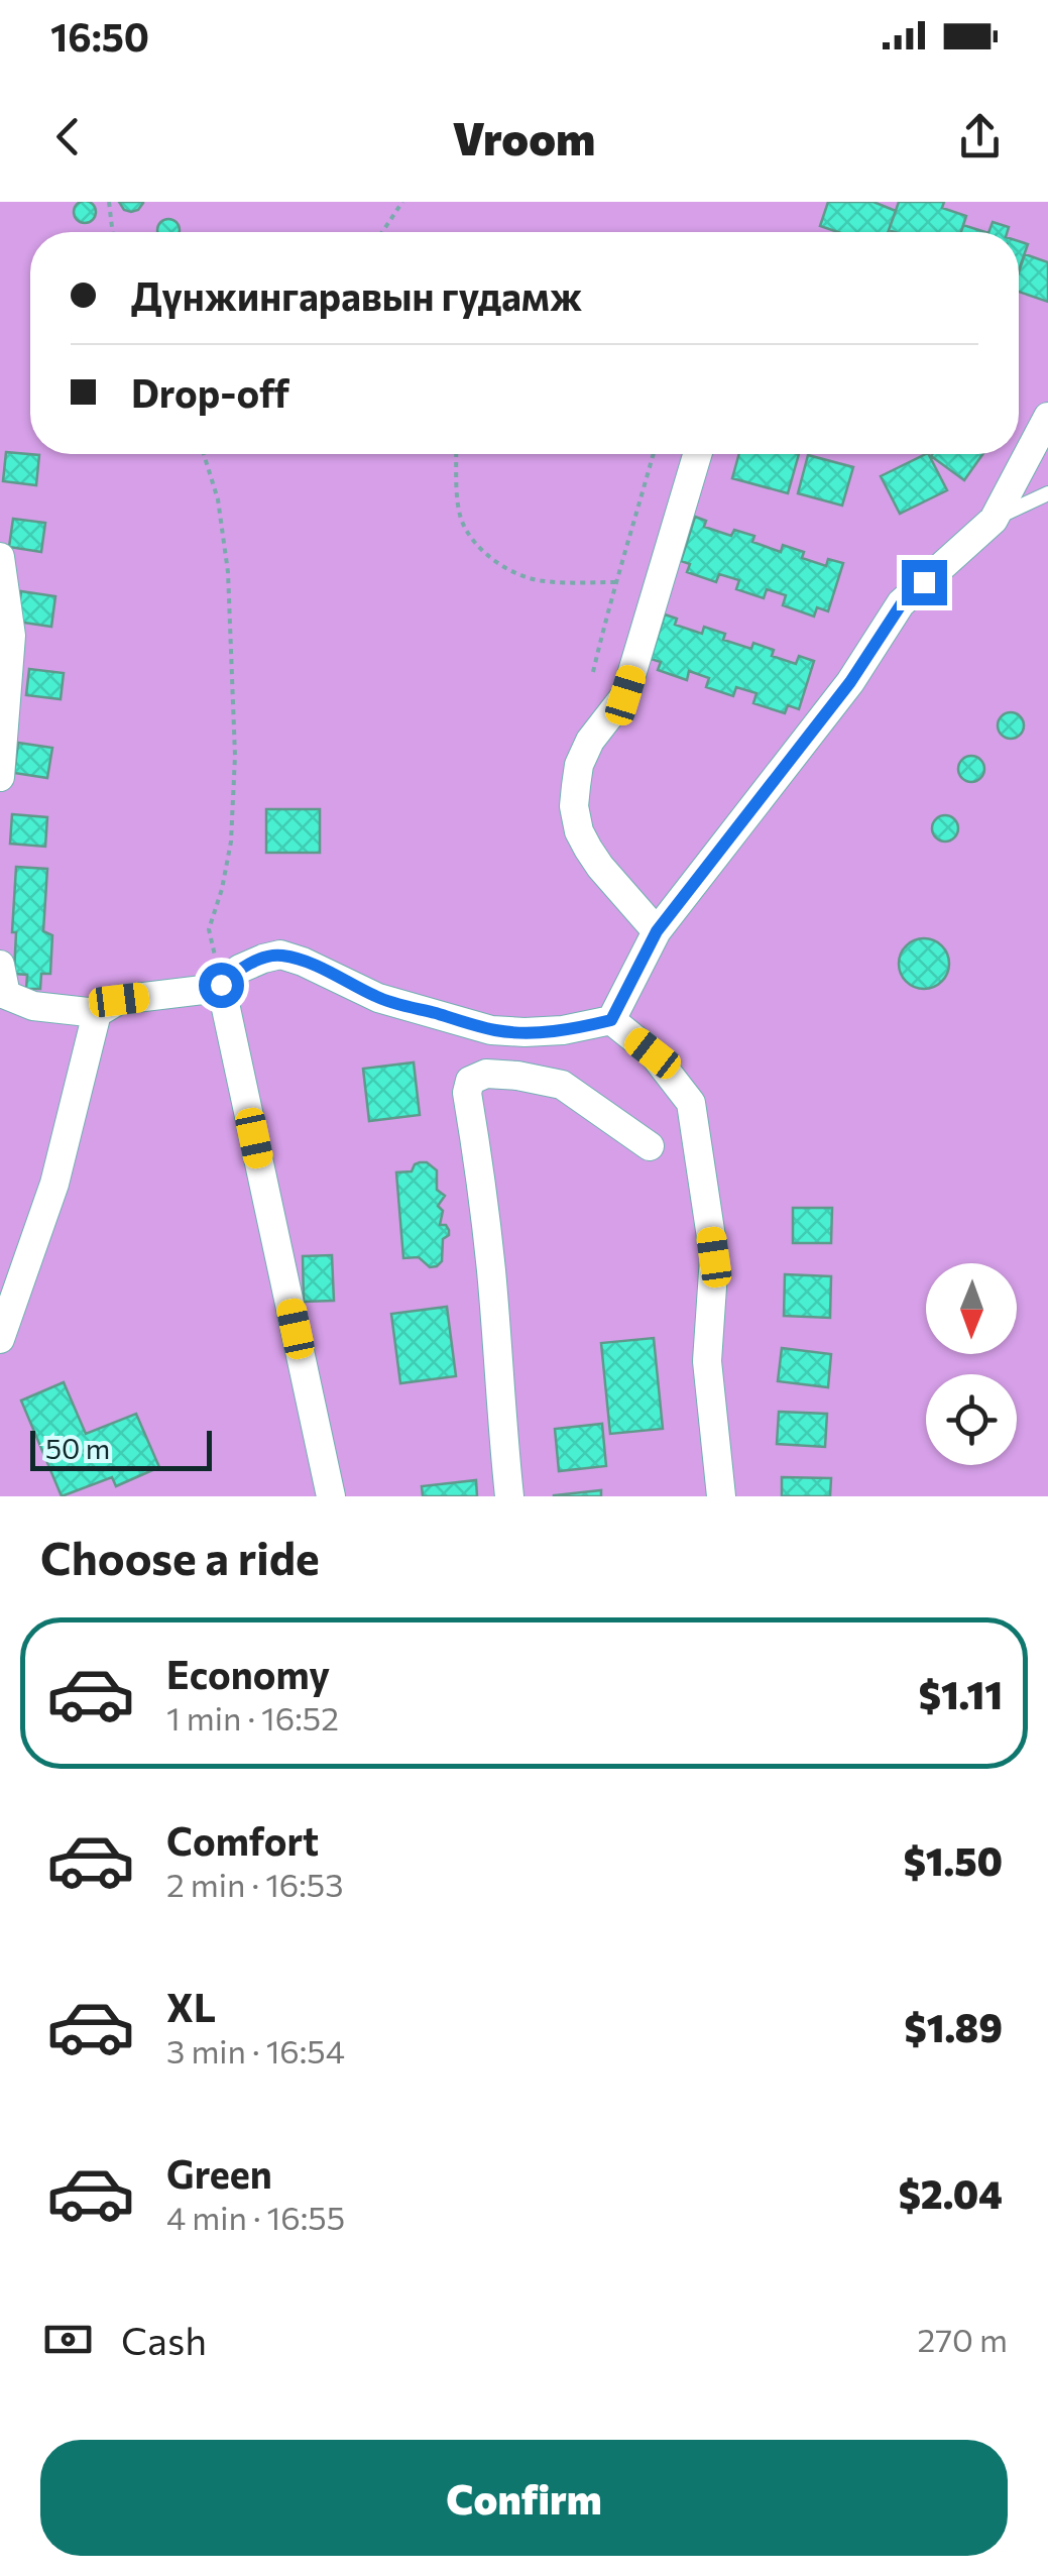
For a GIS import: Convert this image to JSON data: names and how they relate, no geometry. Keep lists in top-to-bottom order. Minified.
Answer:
{"scale_bar":"50 m","north":"bottom","page":{"status":"16:50","header":"Vroom","banner":["Дүнжингаравын гудамж","Drop-off"],"scale":"50 m","heading":"Choose a ride","list":[{"name":"Economy","note":"1 min · 16:52","value":"$1.11"},{"name":"Comfort","note":"2 min · 16:53","value":"$1.50"},{"name":"XL","note":"3 min · 16:54","value":"$1.89"},{"name":"Green","note":"4 min · 16:55","value":"$2.04"}],"pay":["Cash","270 m"],"buttons":"Confirm"}}
